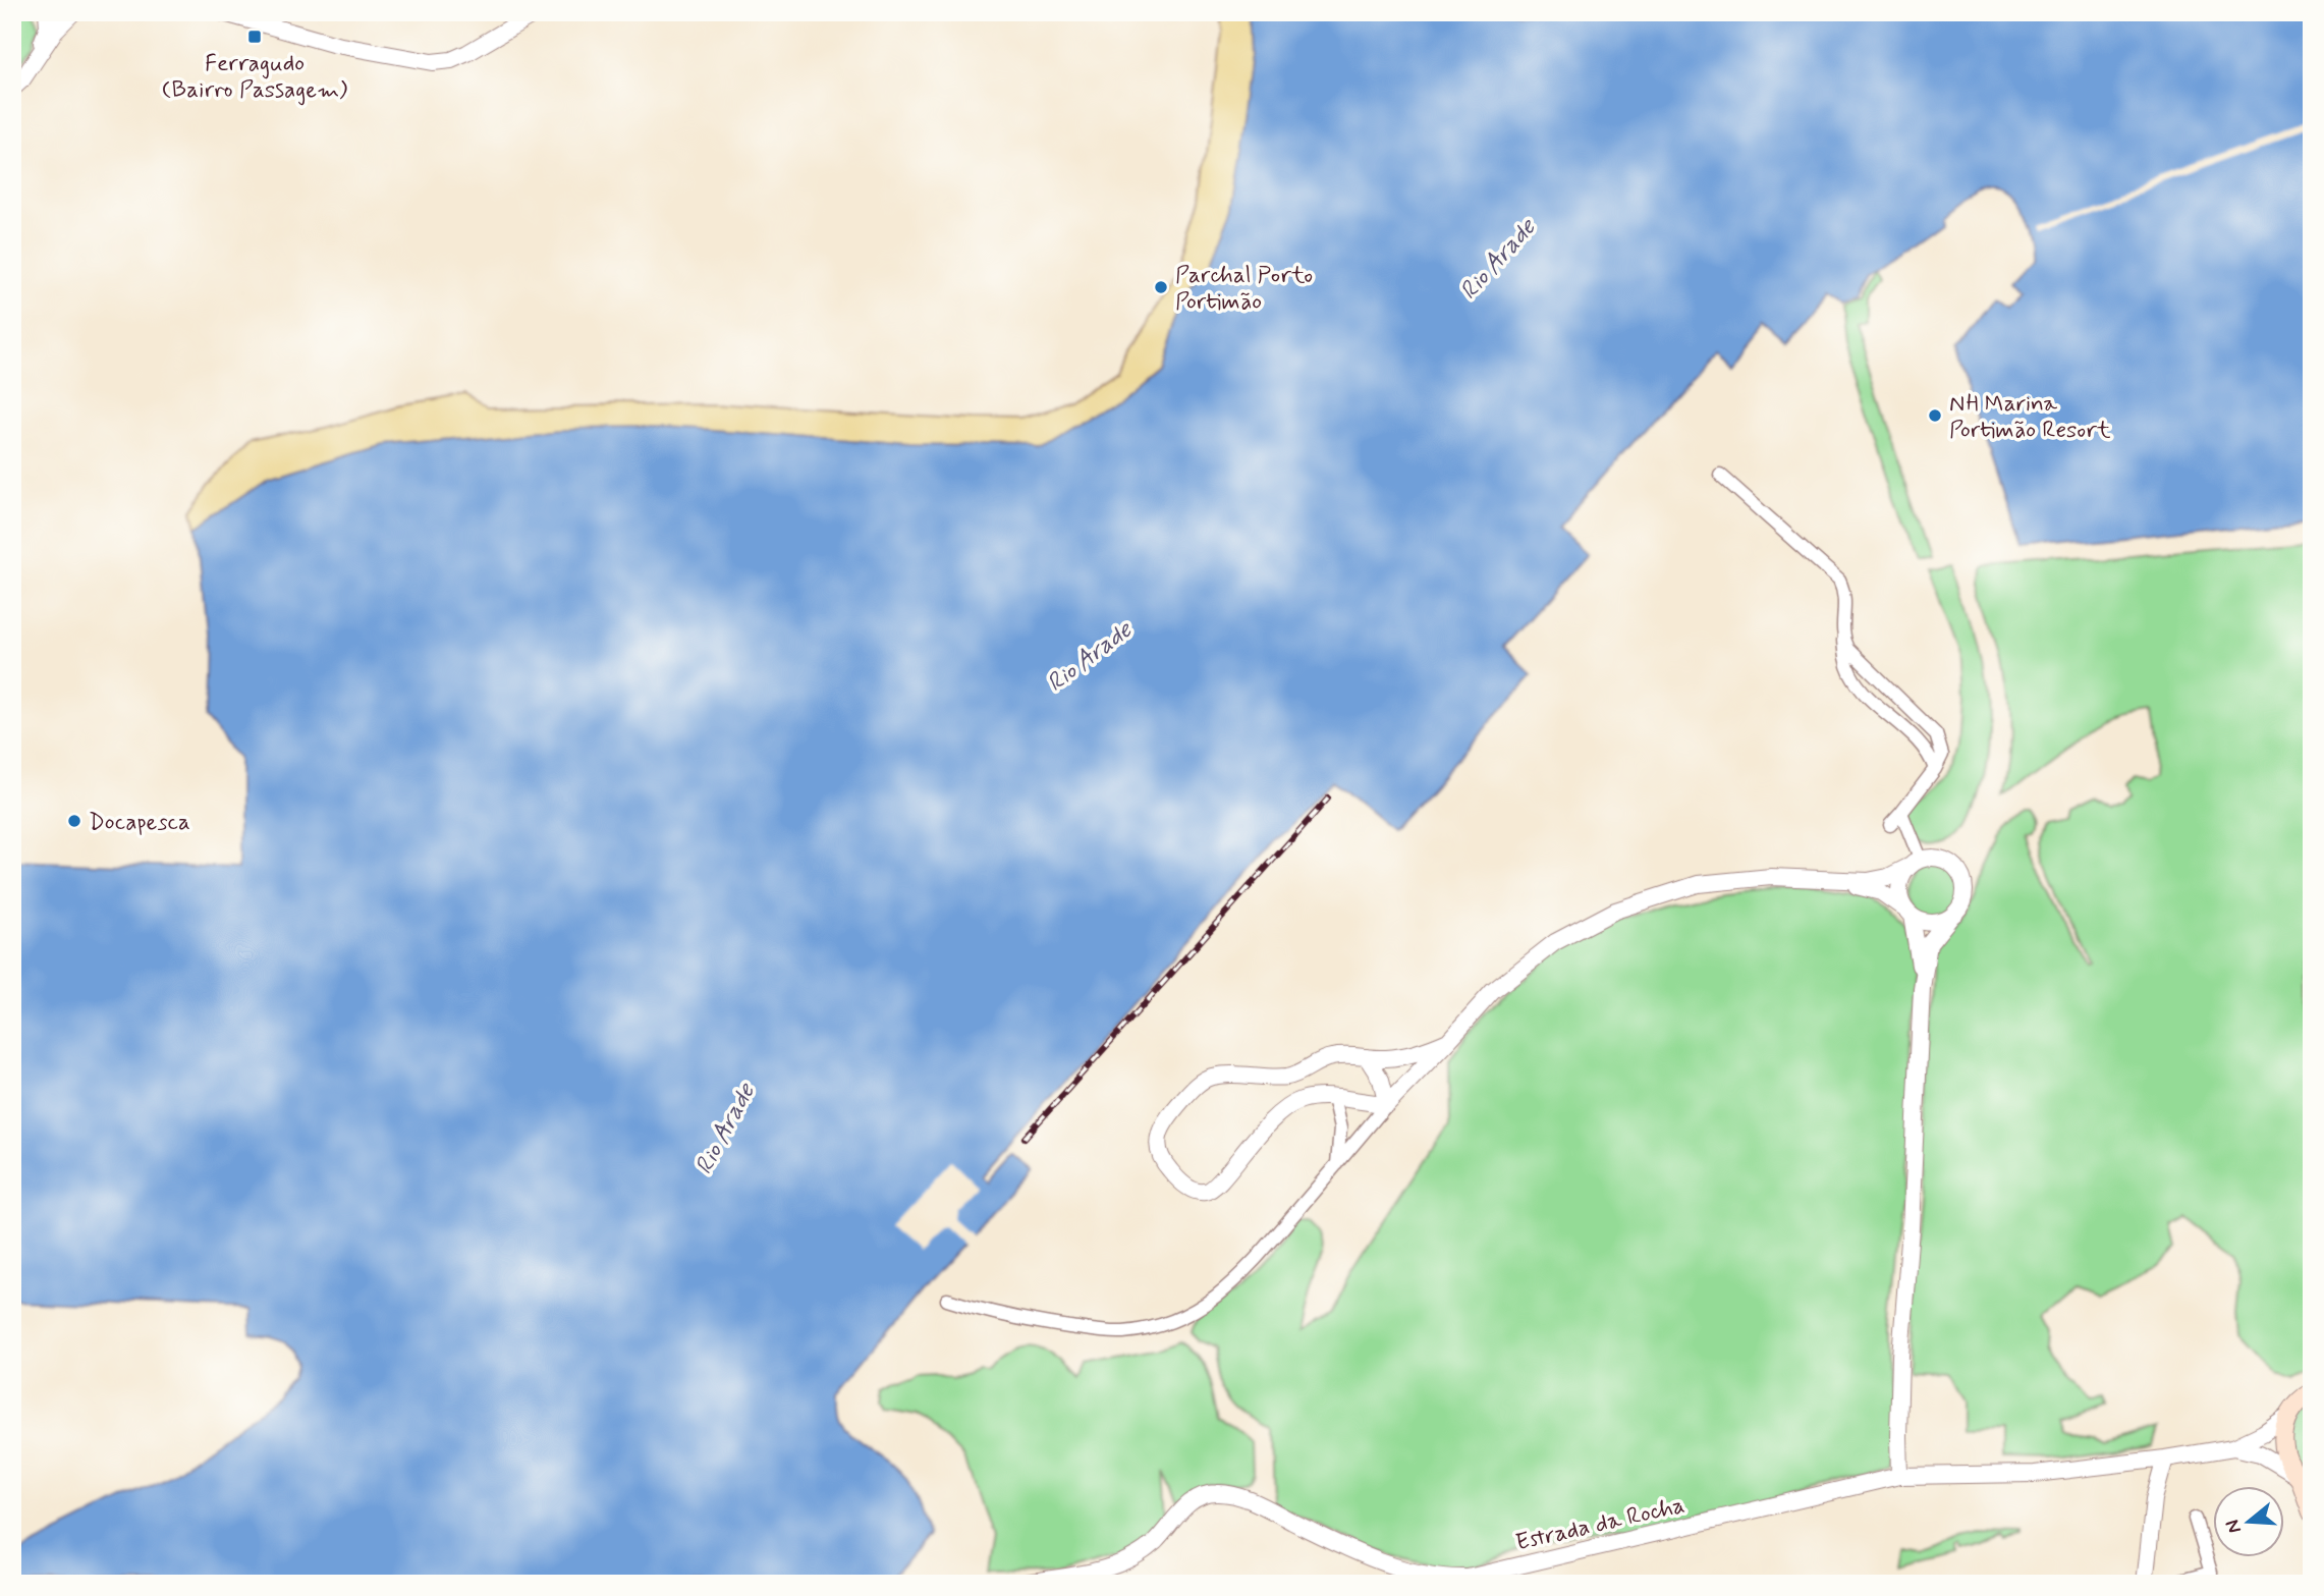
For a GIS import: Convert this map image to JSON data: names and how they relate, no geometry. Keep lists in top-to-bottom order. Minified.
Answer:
{"streets":{"street":["Estrada da Rocha"]},"water":["Rio Arade"],"places":{"transit":["Ferragudo (Bairro Passagem)"],"other":["Parchal Porto Portimão","NH Marina Portimão Resort","Docapesca"]},"north":"left"}
